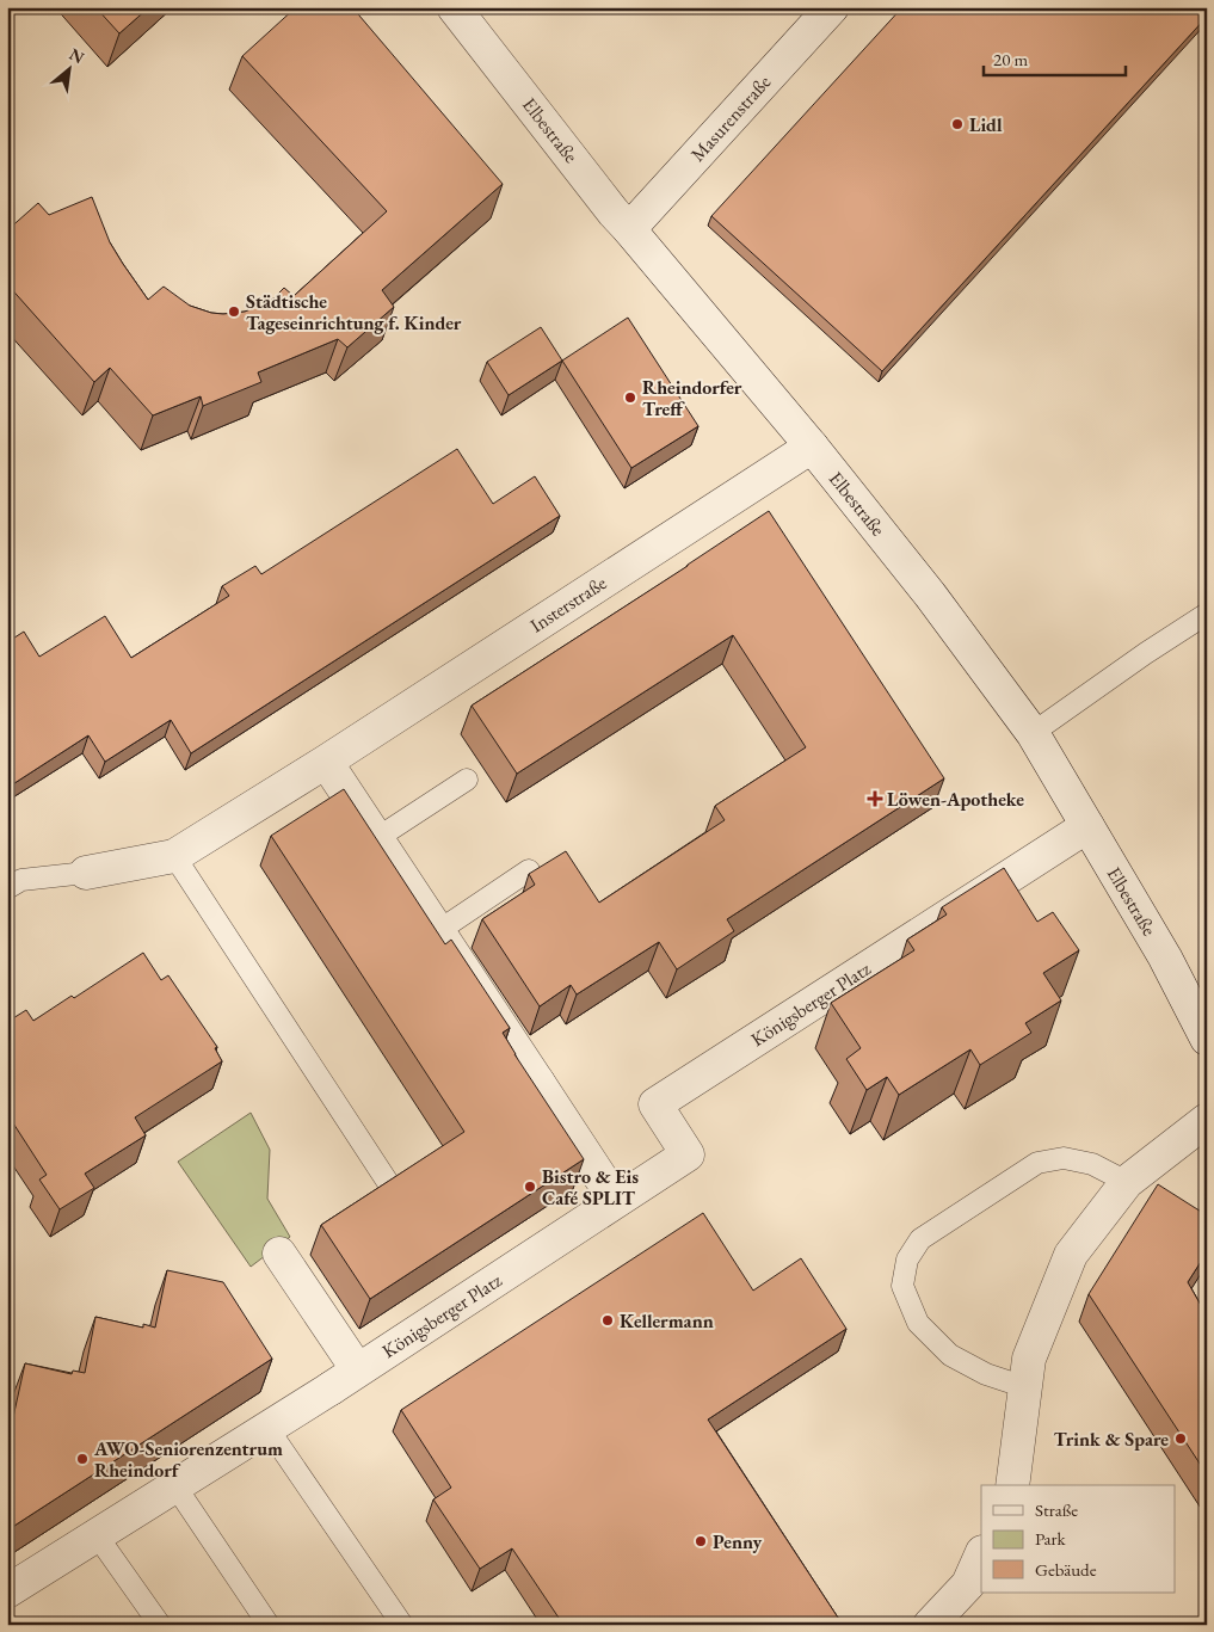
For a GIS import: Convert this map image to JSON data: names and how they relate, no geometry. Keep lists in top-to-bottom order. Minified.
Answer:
{"streets":{"street":["Masurenstraße","Elbestraße","Insterstraße","Königsberger Platz"]},"crossings":[["Masurenstraße","Elbestraße"],["Elbestraße","Insterstraße"],["Elbestraße","Königsberger Platz"]],"places":{"other":["Lidl","Städtische Tageseinrichtung f. Kinder","Rheindorfer Treff","Bistro & Eis Café SPLIT","Kellermann","Trink & Spare","AWO-Seniorenzentrum Rheindorf","Penny"],"health":["Löwen-Apotheke"]},"legend":["Straße","Park","Gebäude"],"scale_bar":"20 m","north":"top right"}
